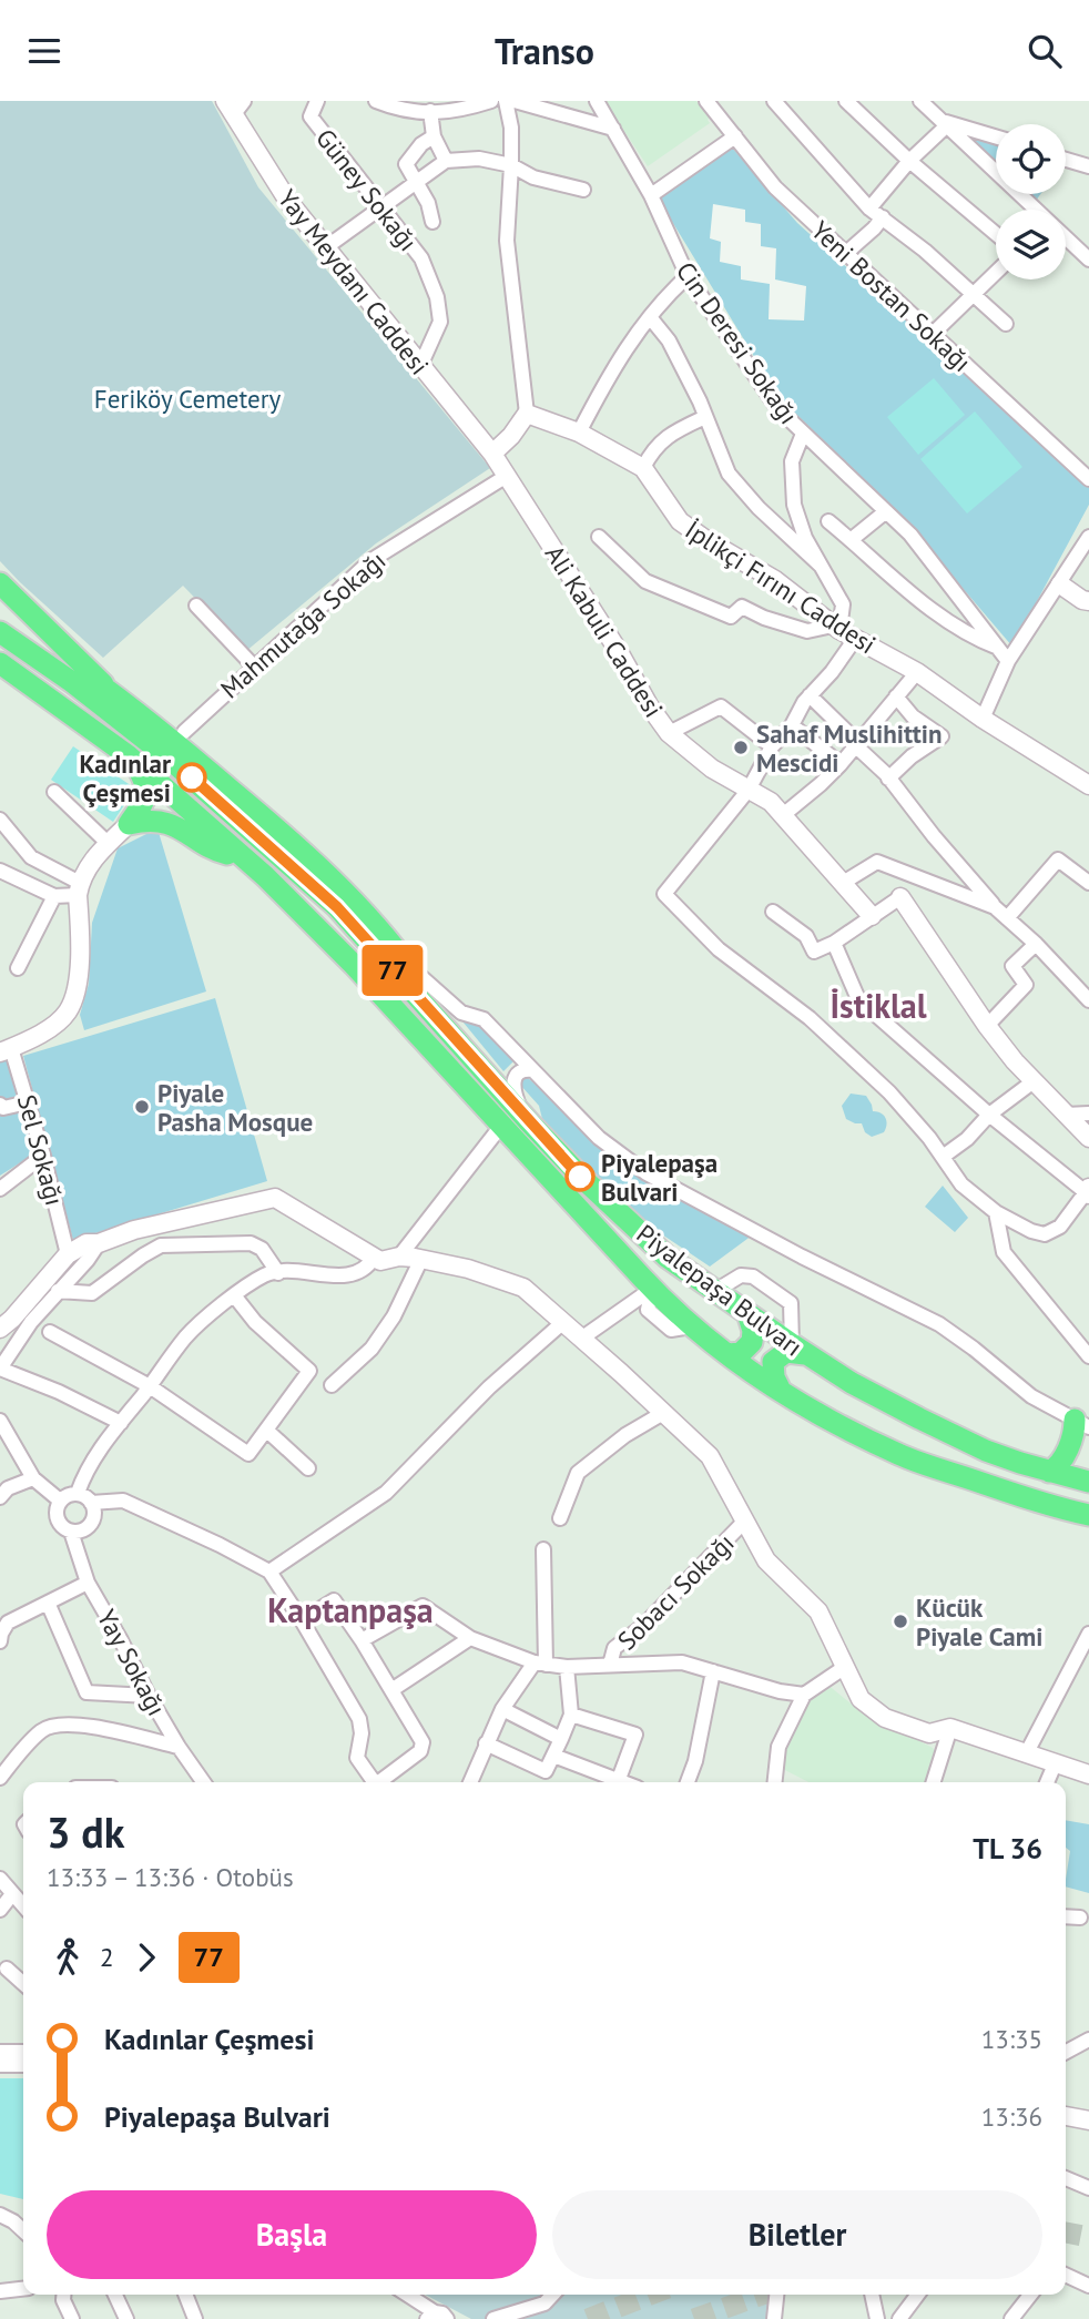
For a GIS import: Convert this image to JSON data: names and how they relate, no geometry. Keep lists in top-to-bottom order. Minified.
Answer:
{"streets":{"main road":["Piyalepaşa Bulvarı"],"street":["Güney Sokağı","Yay Meydanı Caddesi","Yeni Bostan Sokağı","Cin Deresi Sokağı","İplikçi Fırını Caddesi","Mahmutağa Sokağı","Ali Kabuli Caddesi","Sel Sokağı","Sobacı Sokağı","Yay Sokağı"]},"crossings":[["Güney Sokağı","Yay Meydanı Caddesi"],["Yay Meydanı Caddesi","Ali Kabuli Caddesi"],["Mahmutağa Sokağı","Ali Kabuli Caddesi"]],"districts":["İstiklal","Kaptanpaşa"],"parks":["Feriköy Cemetery"],"places":["Sahaf Muslihittin Mescidi","Kadınlar Çeşmesi","Piyale Pasha Mosque","Piyalepaşa Bulvari","Kücük Piyale Cami"],"lines":["bus line 77"],"page":{"header":"Transo","on_map":"77","heading":["3 dk","13:33 – 13:36 · Otobüs","TL 36"],"legs":["2","77"],"list":[{"name":"Kadınlar Çeşmesi","value":"13:35"},{"name":"Piyalepaşa Bulvari","value":"13:36"}],"buttons":["Başla","Biletler"]}}
